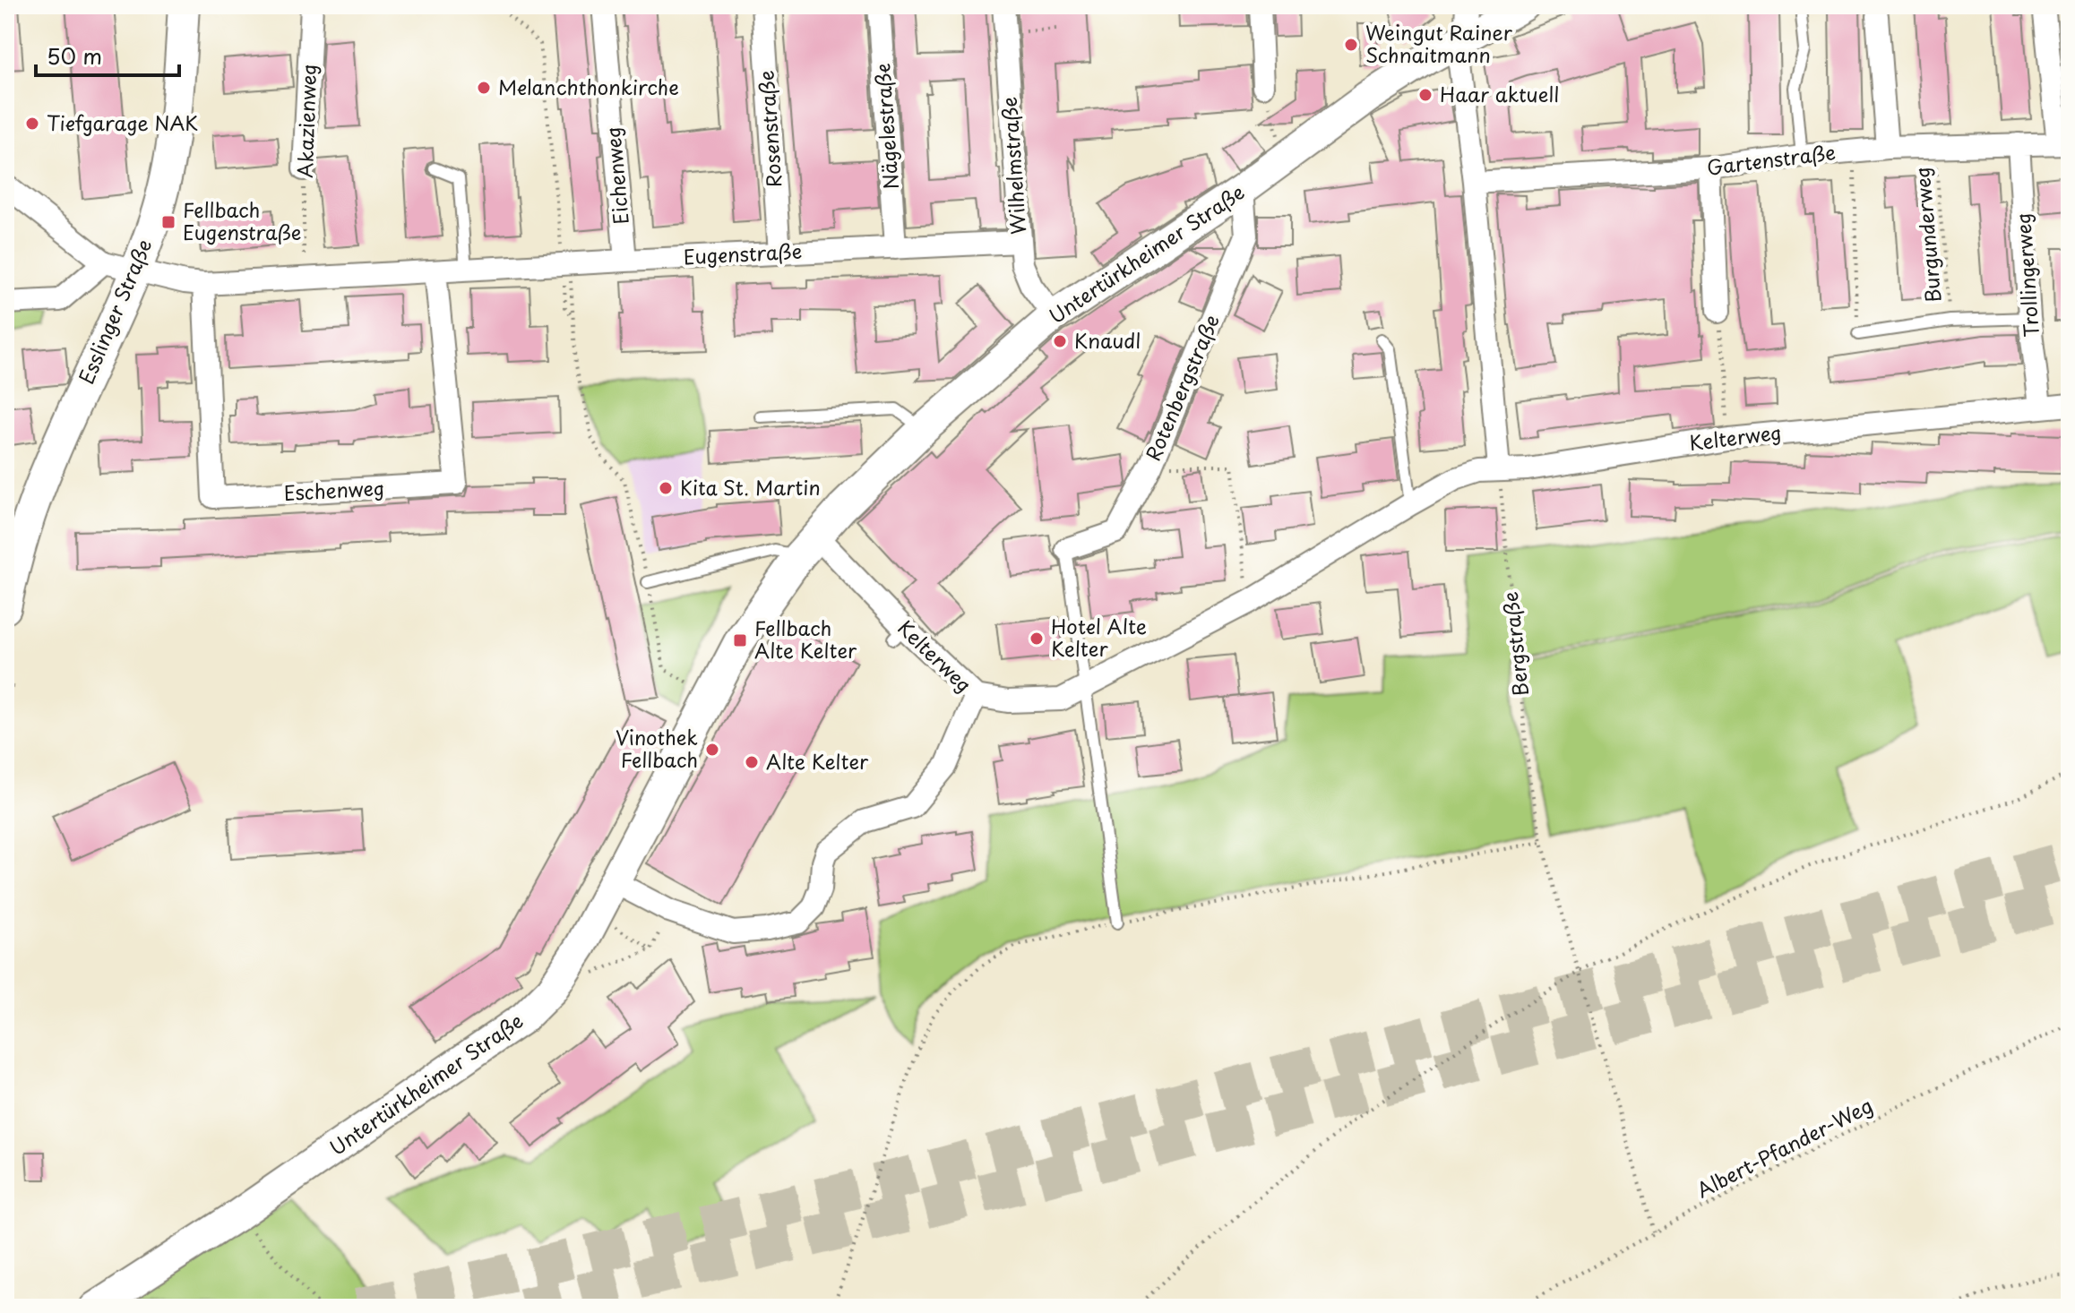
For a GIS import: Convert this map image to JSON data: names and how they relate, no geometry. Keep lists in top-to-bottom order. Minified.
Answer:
{"streets":{"main road":["Untertürkheimer Straße","Esslinger Straße"],"street":["Akazienweg","Nägelestraße","Rosenstraße","Gartenstraße","Wilhelmstraße","Eichenweg","Eugenstraße","Trollingerweg","Rotenbergstraße","Kelterweg","Eschenweg"],"path":["Burgunderweg","Bergstraße","Albert-Pfander-Weg"]},"crossings":[["Akazienweg","Eugenstraße"],["Nägelestraße","Eugenstraße"],["Rosenstraße","Eugenstraße"],["Gartenstraße","Burgunderweg"],["Gartenstraße","Trollingerweg"],["Wilhelmstraße","Eugenstraße"],["Wilhelmstraße","Untertürkheimer Straße"],["Eichenweg","Eugenstraße"],["Eugenstraße","Esslinger Straße"],["Eugenstraße","Eschenweg"],["Untertürkheimer Straße","Rotenbergstraße"],["Untertürkheimer Straße","Kelterweg"],["Trollingerweg","Kelterweg"],["Kelterweg","Bergstraße"],["Bergstraße","Albert-Pfander-Weg"]],"places":{"other":["Weingut Rainer Schnaitmann","Melanchthonkirche","Haar aktuell","Tiefgarage NAK","Knaudl","Kita St. Martin","Hotel Alte Kelter","Vinothek Fellbach","Alte Kelter"],"transit":["Fellbach Eugenstraße","Fellbach Alte Kelter"]},"scale_bar":"50 m"}
